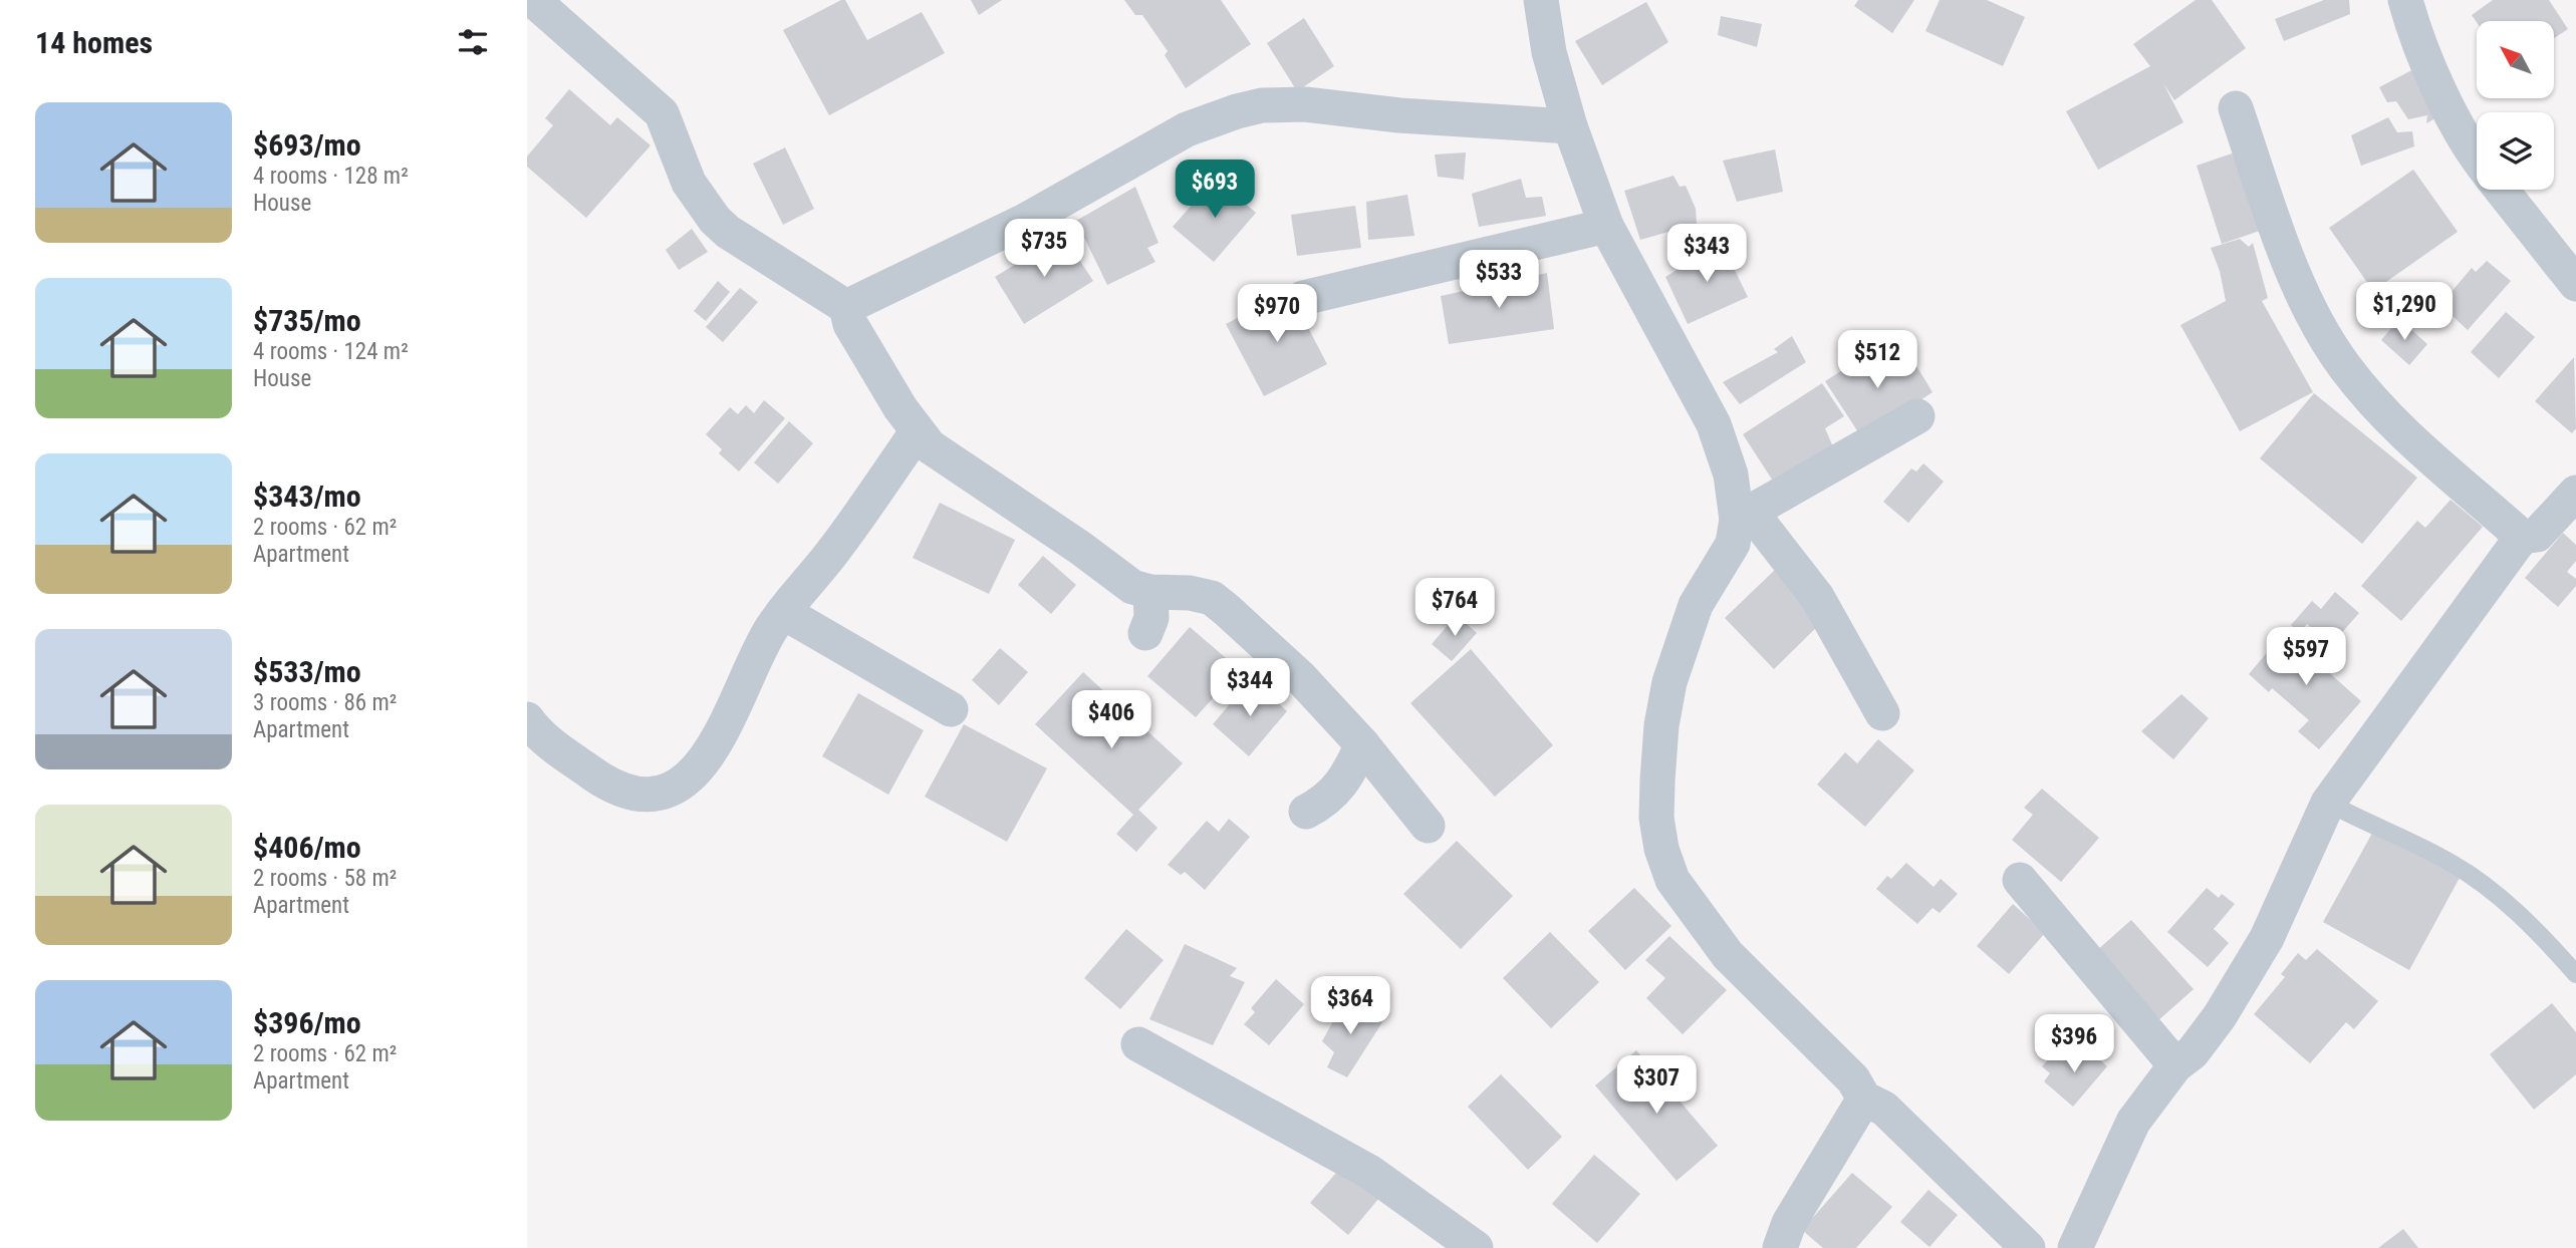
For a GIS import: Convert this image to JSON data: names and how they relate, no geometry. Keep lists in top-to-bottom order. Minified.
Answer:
{"north":"top left","page":{"heading":"14 homes","list":[{"name":"$693/mo","note":"4 rooms · 128 m² · House"},{"name":"$735/mo","note":"4 rooms · 124 m² · House"},{"name":"$343/mo","note":"2 rooms · 62 m² · Apartment"},{"name":"$533/mo","note":"3 rooms · 86 m² · Apartment"},{"name":"$406/mo","note":"2 rooms · 58 m² · Apartment"},{"name":"$396/mo","note":"2 rooms · 62 m² · Apartment"}],"price":["$693","$735","$343","$533","$1,290","$970","$512","$764","$597","$344","$406","$364","$396","$307"]}}
